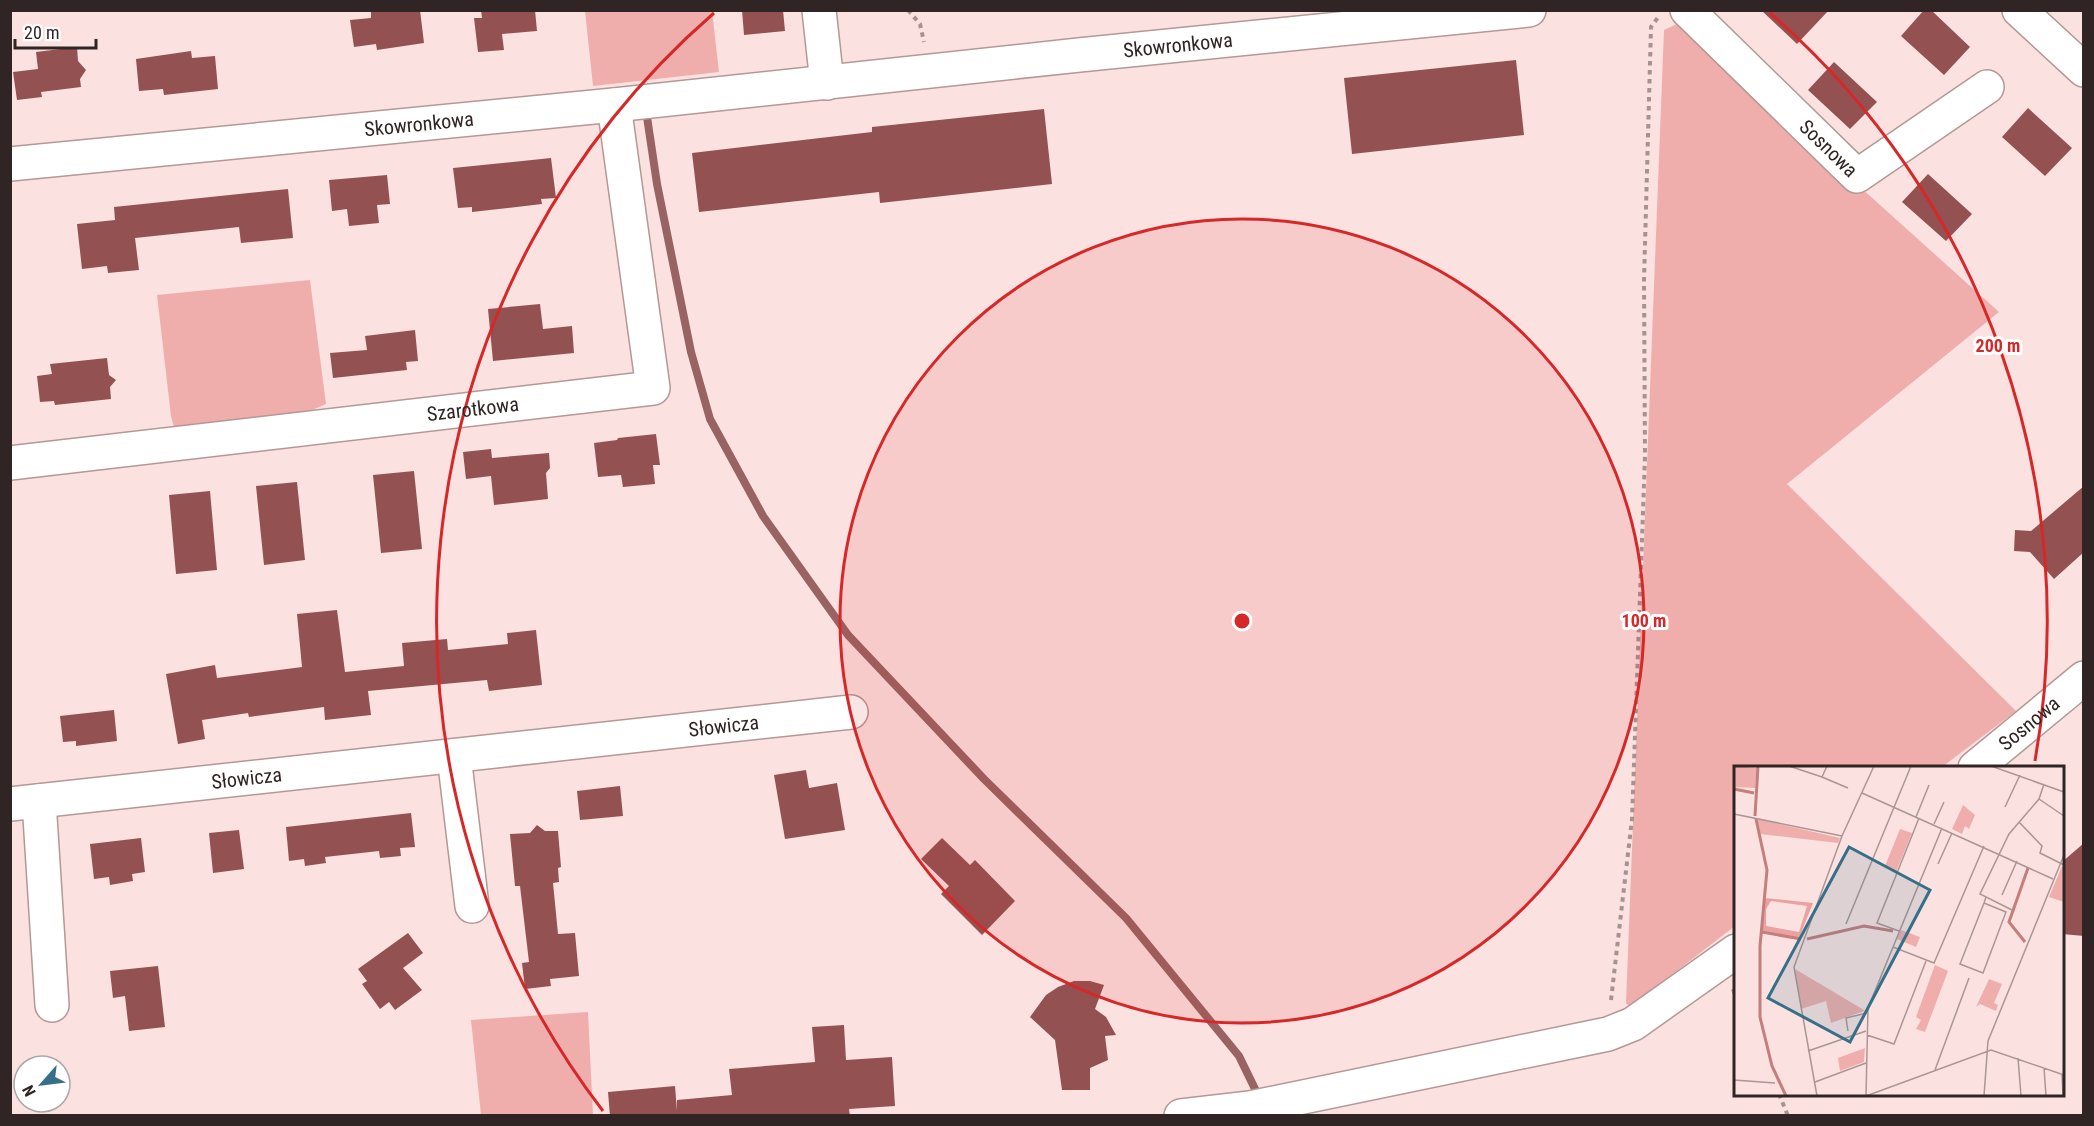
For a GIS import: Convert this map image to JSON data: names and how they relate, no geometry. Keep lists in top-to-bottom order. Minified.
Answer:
{"streets":{"street":["Skowronkowa","Sosnowa","Szarotkowa","Słowicza"]},"crossings":[["Skowronkowa","Szarotkowa"]],"scale_bar":"20 m","north":"bottom left","rings":["200 m","100 m"]}
